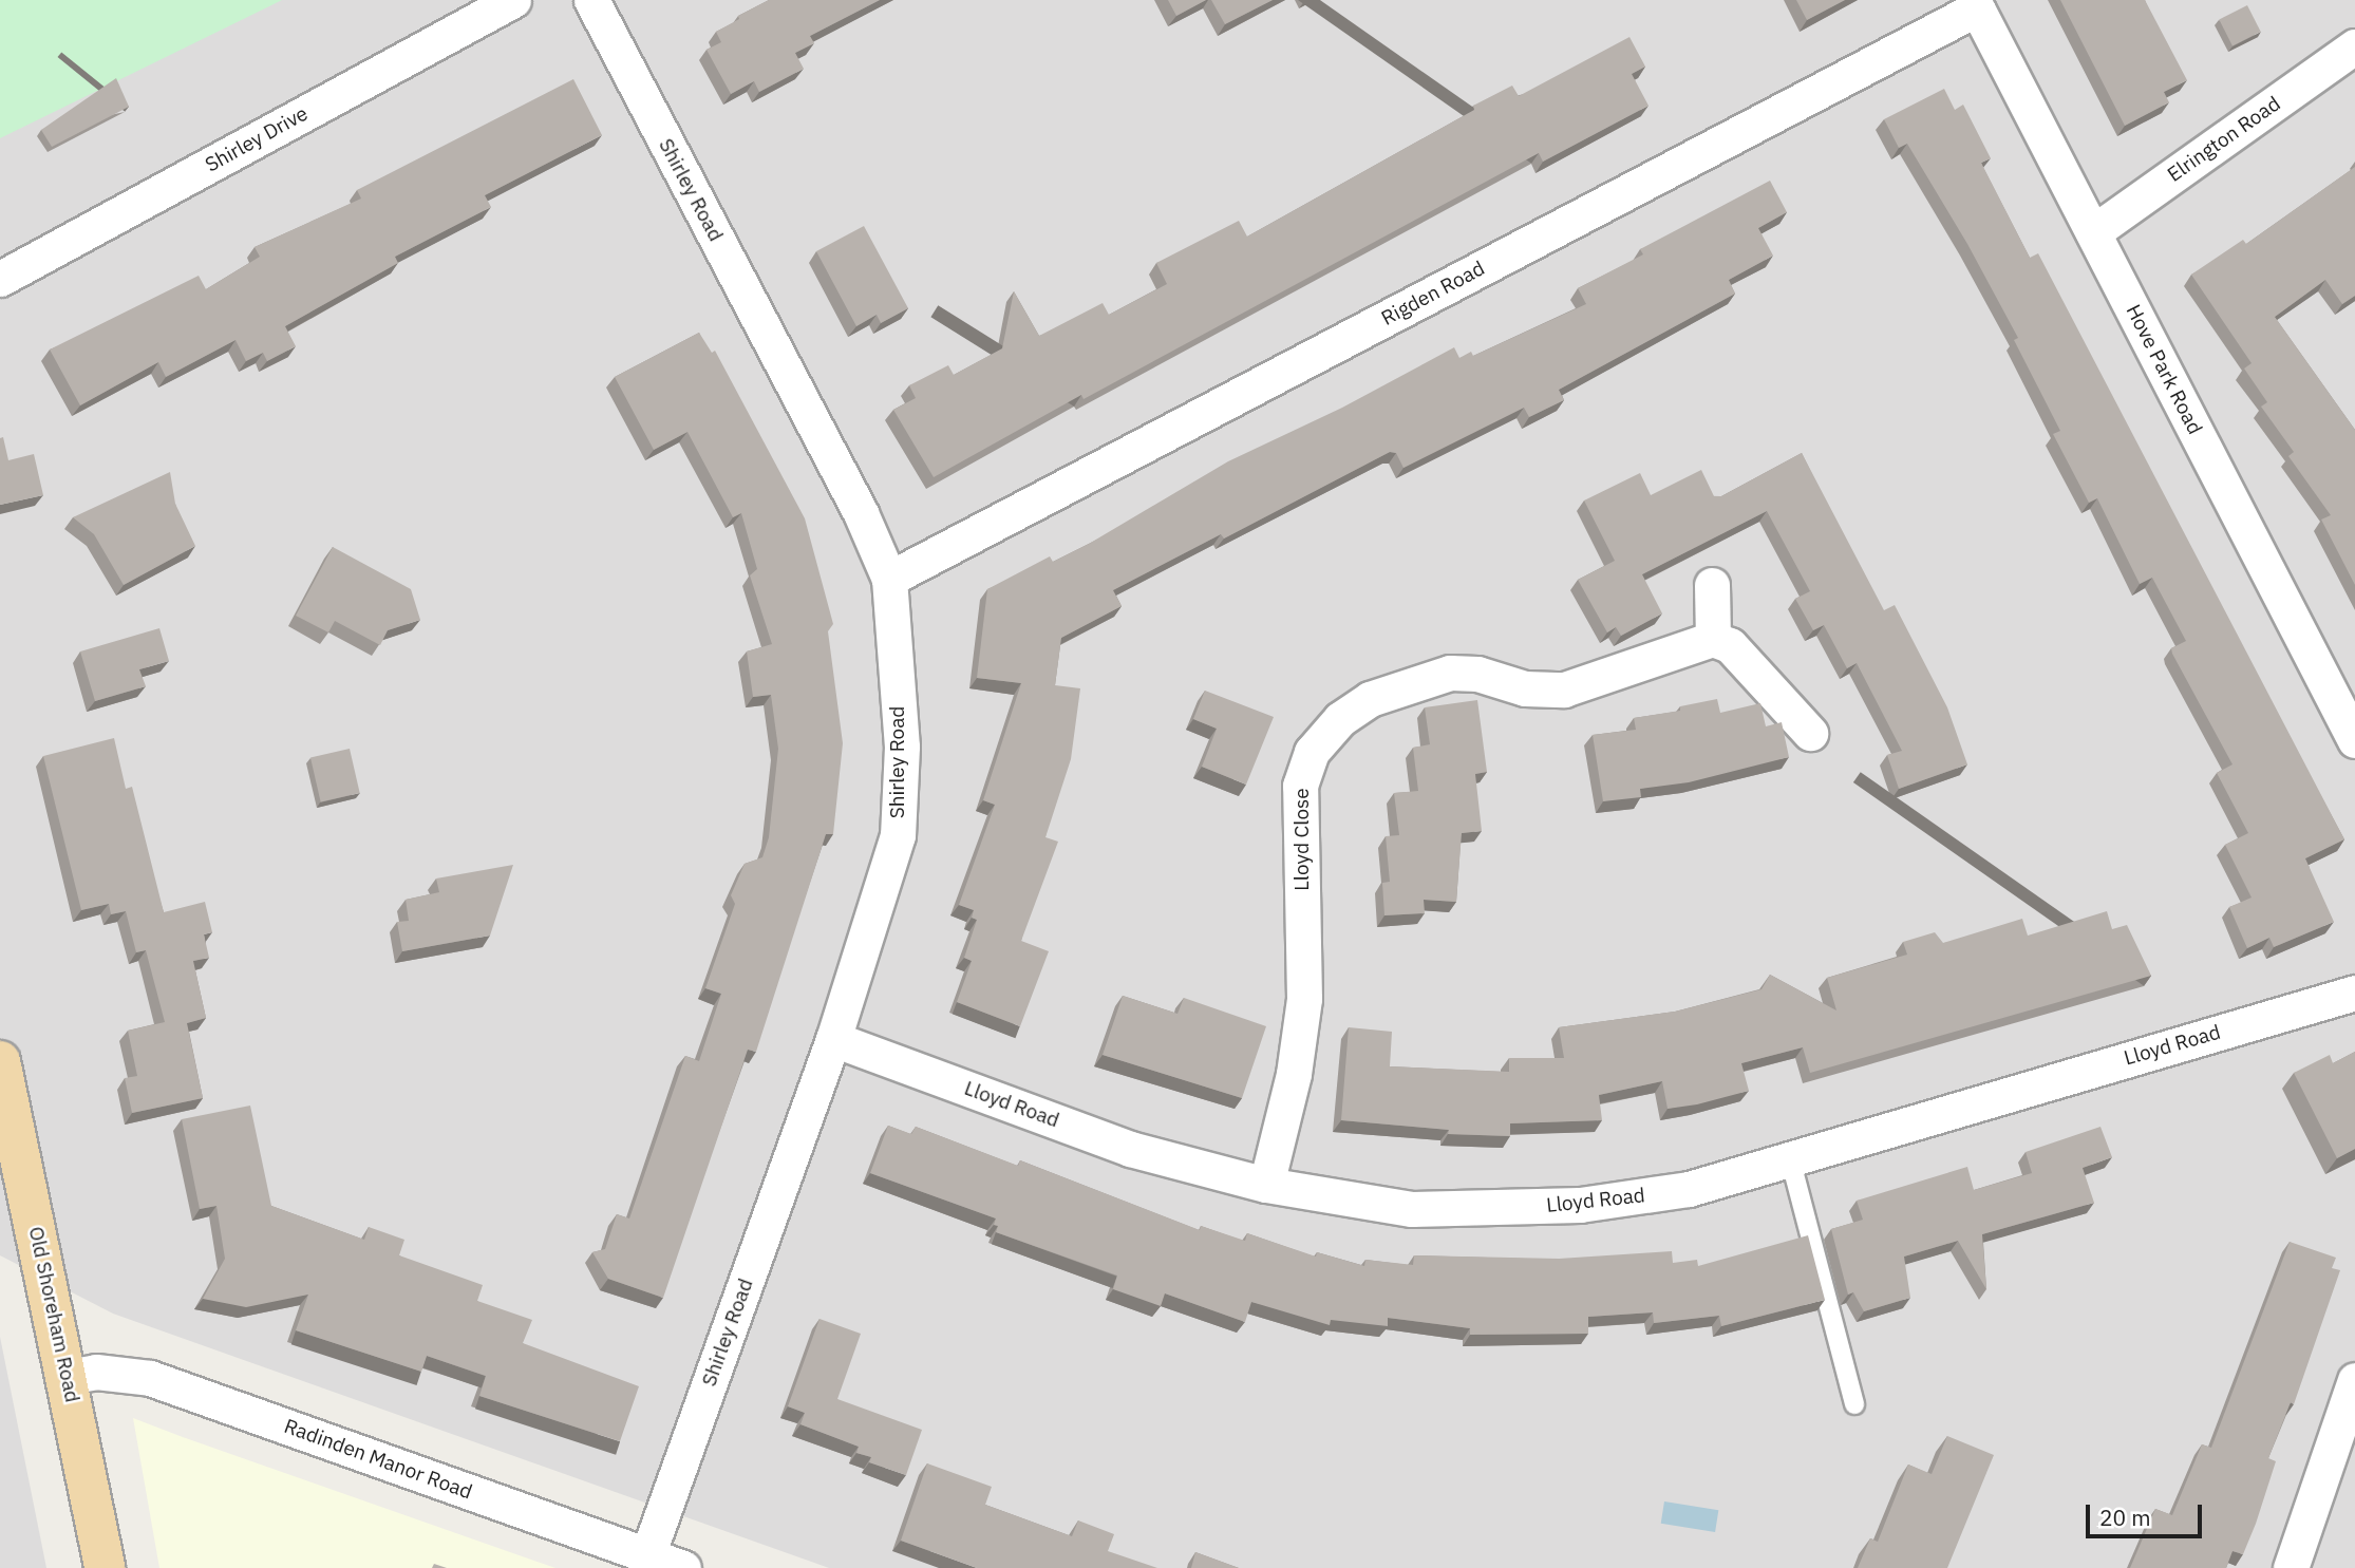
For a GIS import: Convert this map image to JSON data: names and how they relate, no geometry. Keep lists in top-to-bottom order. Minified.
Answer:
{"streets":{"main road":["Old Shoreham Road"],"street":["Shirley Drive","Elrington Road","Shirley Road","Rigden Road","Hove Park Road","Lloyd Close","Lloyd Road","Radinden Manor Road"]},"crossings":[["Elrington Road","Hove Park Road"],["Shirley Road","Rigden Road"],["Shirley Road","Lloyd Road"],["Shirley Road","Radinden Manor Road"],["Rigden Road","Hove Park Road"],["Lloyd Close","Lloyd Road"],["Old Shoreham Road","Radinden Manor Road"]],"scale_bar":"20 m"}
